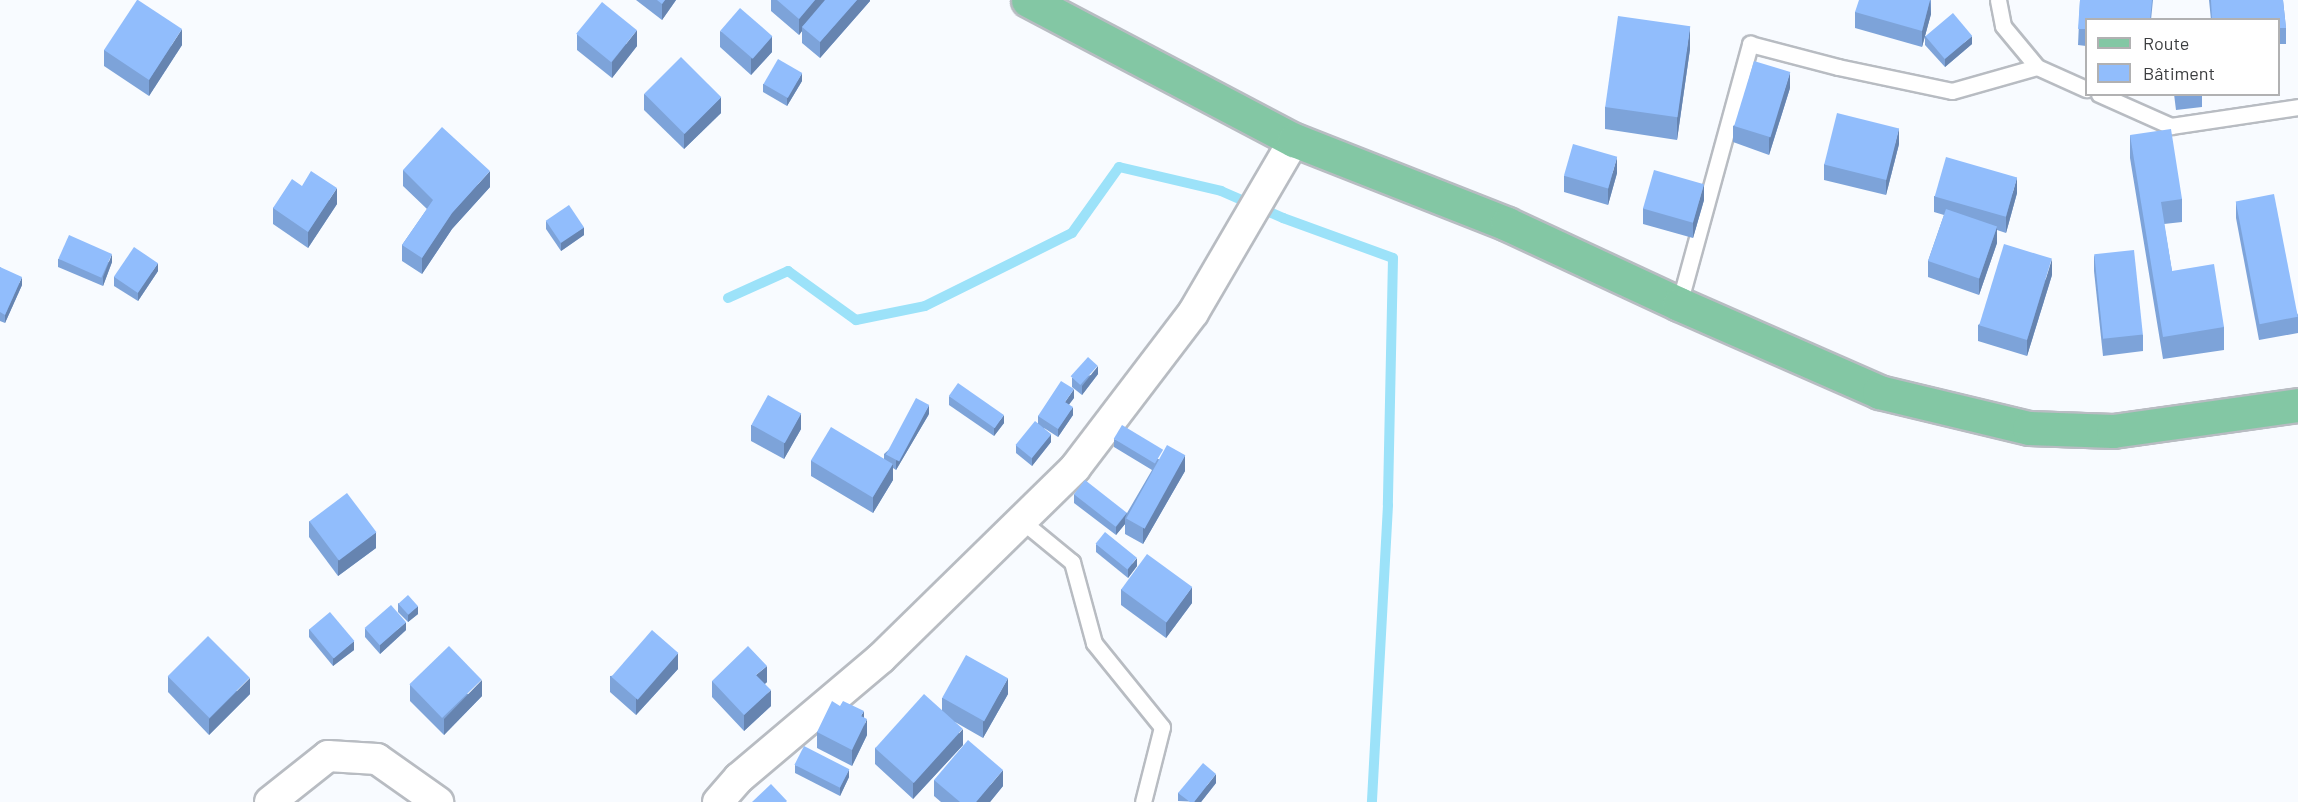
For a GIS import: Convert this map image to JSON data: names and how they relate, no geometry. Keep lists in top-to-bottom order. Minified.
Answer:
{"legend":["Route","Bâtiment"]}
